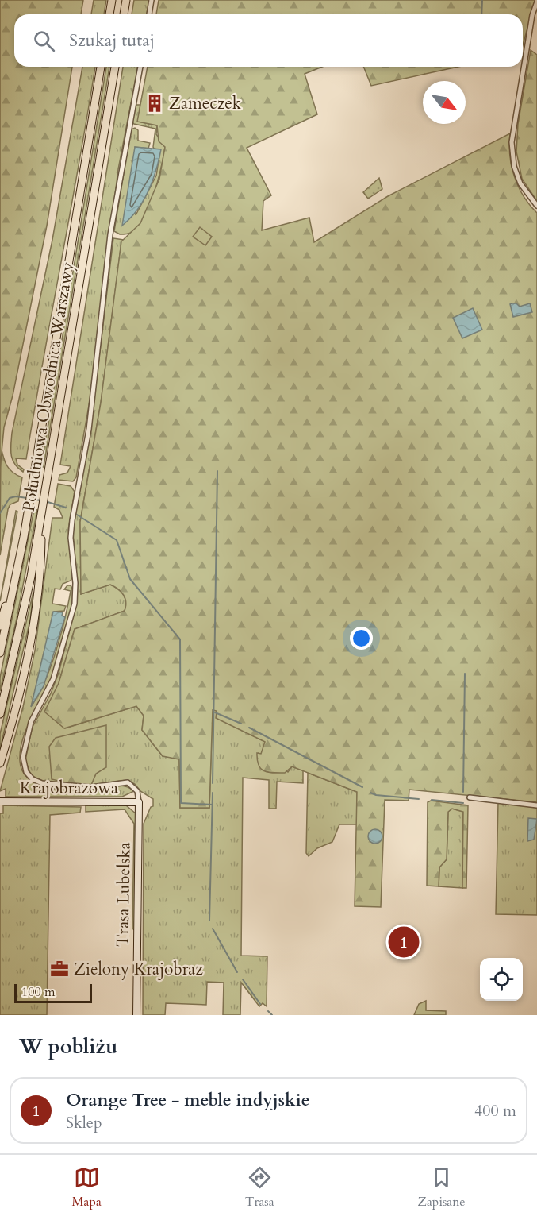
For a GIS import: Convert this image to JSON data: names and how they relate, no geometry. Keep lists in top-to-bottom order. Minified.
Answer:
{"streets":{"highway":["Południowa Obwodnica Warszawy"],"street":["Krajobrazowa","Trasa Lubelska"]},"crossings":[["Krajobrazowa","Trasa Lubelska"]],"places":{"building":["Zameczek"],"office":["Zielony Krajobraz"]},"scale_bar":"100 m","north":"bottom right","page":{"search":"Szukaj tutaj","pins":"1","scale":"100 m","heading":"W pobliżu","list":[{"mark":"1","name":"Orange Tree - meble indyjskie","note":"Sklep","value":"400 m"}],"nav":["Mapa","Trasa","Zapisane"]}}
